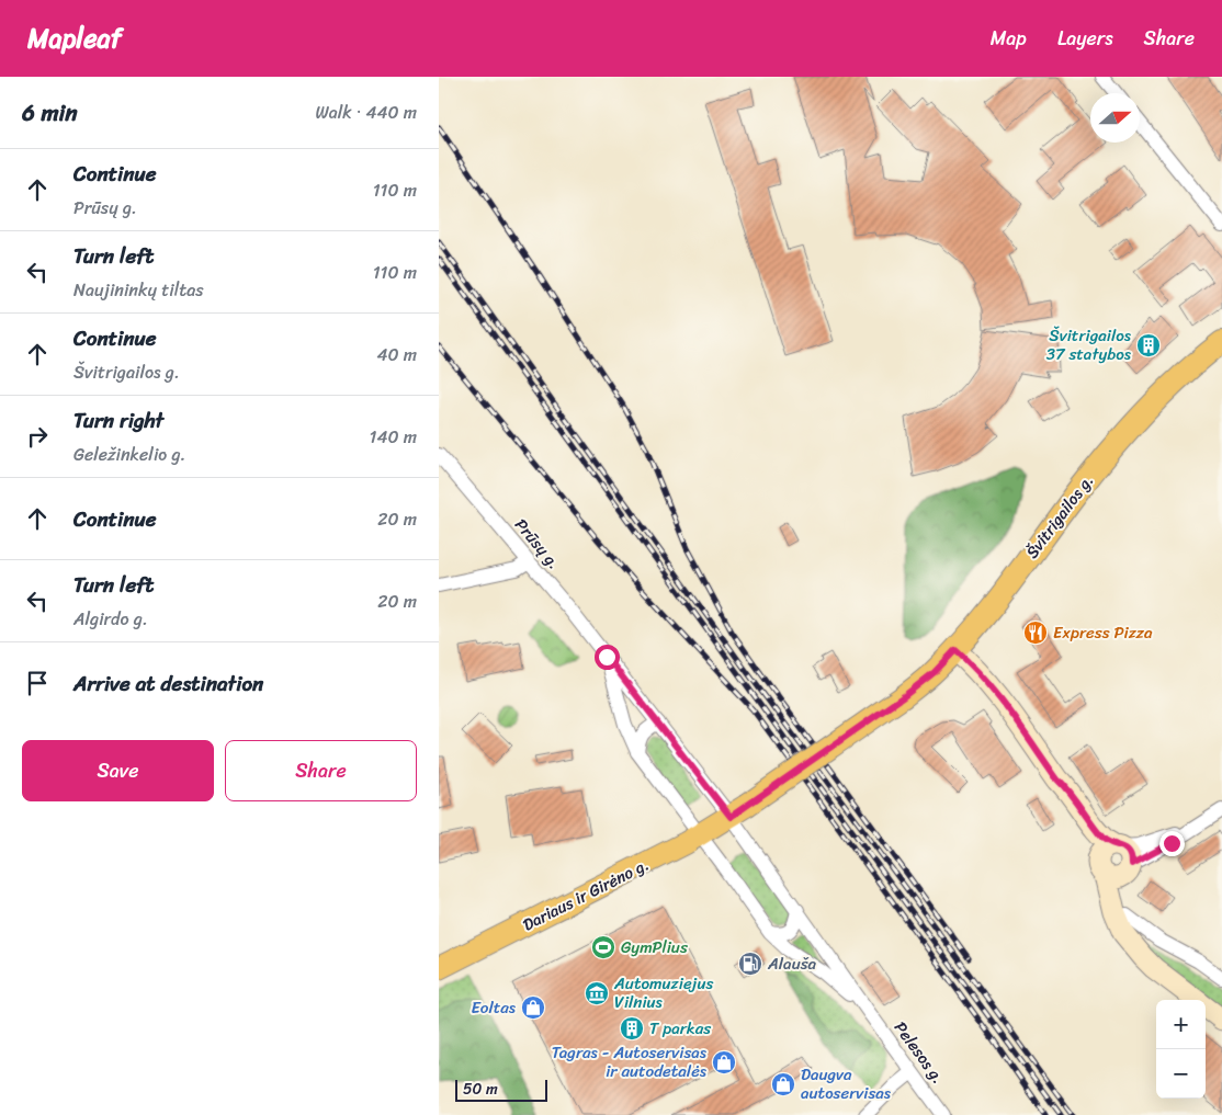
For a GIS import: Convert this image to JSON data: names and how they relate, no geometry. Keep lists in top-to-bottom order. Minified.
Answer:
{"streets":{"main road":["Švitrigailos g.","Dariaus ir Girėno g."],"street":["Prūsų g.","Pelesos g."]},"crossings":[["Švitrigailos g.","Prūsų g."],["Švitrigailos g.","Dariaus ir Girėno g."],["Švitrigailos g.","Pelesos g."],["Prūsų g.","Dariaus ir Girėno g."],["Prūsų g.","Pelesos g."],["Dariaus ir Girėno g.","Pelesos g."]],"places":{"building":["Švitrigailos 37 statybos","T parkas"],"restaurant":["Express Pizza"],"sports":["GymPlius"],"fuel station":["Alauša"],"museum":["Automuziejus Vilnius"],"shop":["Eoltas","Tagras - Autoservisas ir autodetalės","Daugva autoservisas"]},"scale_bar":"50 m","north":"right","page":{"header":"Mapleaf","nav":["Map","Layers","Share"],"heading":["6 min","Walk · 440 m"],"list":[["Continue","Prūsų g.","110 m"],["Turn left","Naujininkų tiltas","110 m"],["Continue","Švitrigailos g.","40 m"],["Turn right","Geležinkelio g.","140 m"],["Continue","20 m"],["Turn left","Algirdo g.","20 m"],"Arrive at destination"],"buttons":["Save","Share"],"map_buttons":["+","−"],"scale":"50 m"}}
